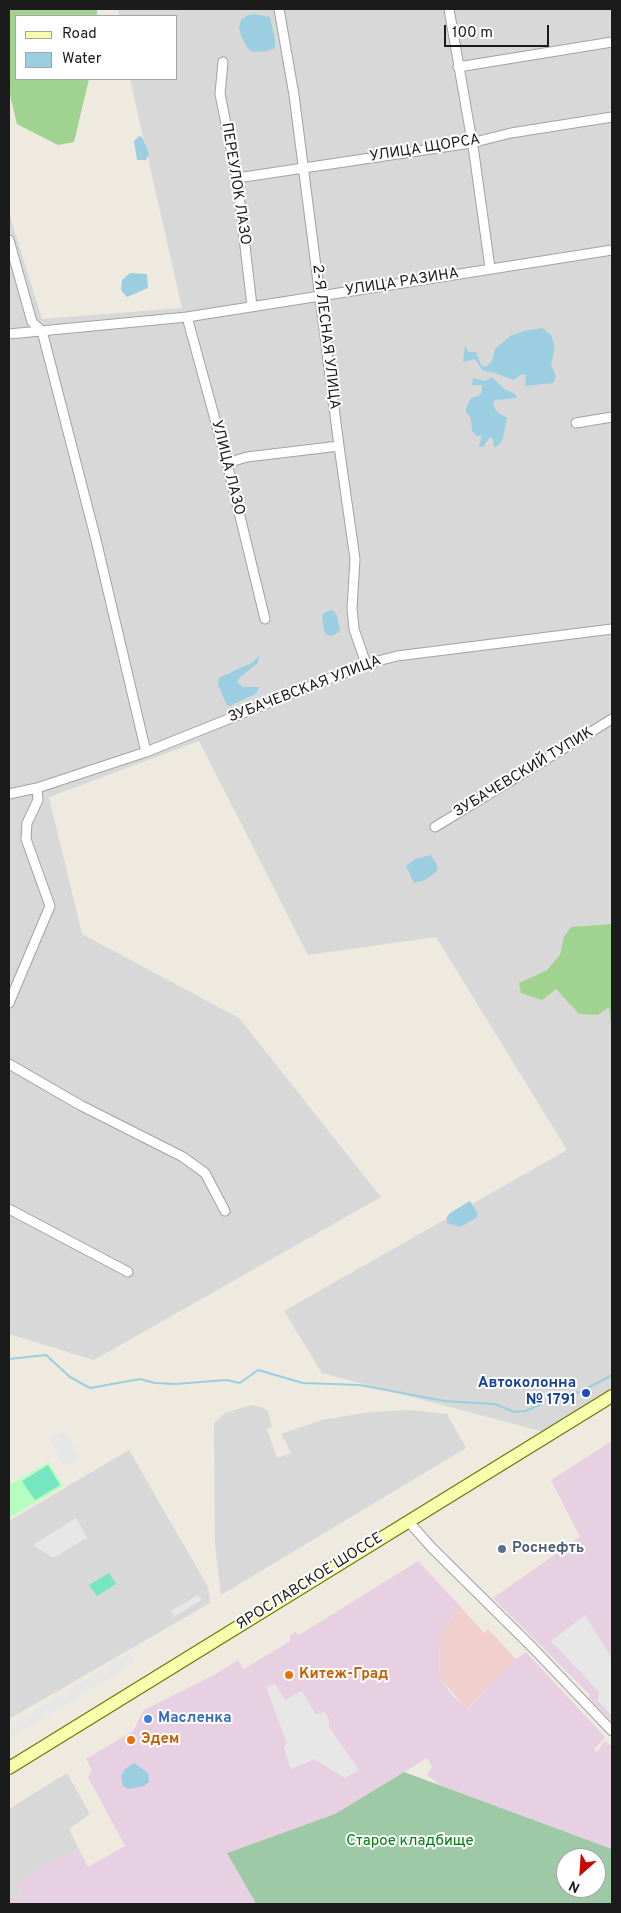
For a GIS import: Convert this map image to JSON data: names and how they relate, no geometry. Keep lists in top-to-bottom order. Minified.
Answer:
{"streets":{"main road":["ЯРОСЛАВСКОЕ ШОССЕ"],"street":["УЛИЦА ЩОРСА","ПЕРЕУЛОК ЛАЗО","УЛИЦА РАЗИНА","2-Я ЛЕСНАЯ УЛИЦА","УЛИЦА ЛАЗО","ЗУБАЧЕВСКАЯ УЛИЦА","ЗУБАЧЕВСКИЙ ТУПИК"]},"crossings":[["УЛИЦА ЩОРСА","ПЕРЕУЛОК ЛАЗО"],["УЛИЦА ЩОРСА","2-Я ЛЕСНАЯ УЛИЦА"],["ПЕРЕУЛОК ЛАЗО","УЛИЦА РАЗИНА"],["УЛИЦА РАЗИНА","2-Я ЛЕСНАЯ УЛИЦА"],["УЛИЦА РАЗИНА","УЛИЦА ЛАЗО"],["2-Я ЛЕСНАЯ УЛИЦА","ЗУБАЧЕВСКАЯ УЛИЦА"]],"parks":["Старое кладбище"],"places":["Автоколонна № 1791","Роснефть","Китеж-Град","Масленка","Эдем"],"legend":["Road","Water"],"scale_bar":"100 m","north":"bottom left"}
